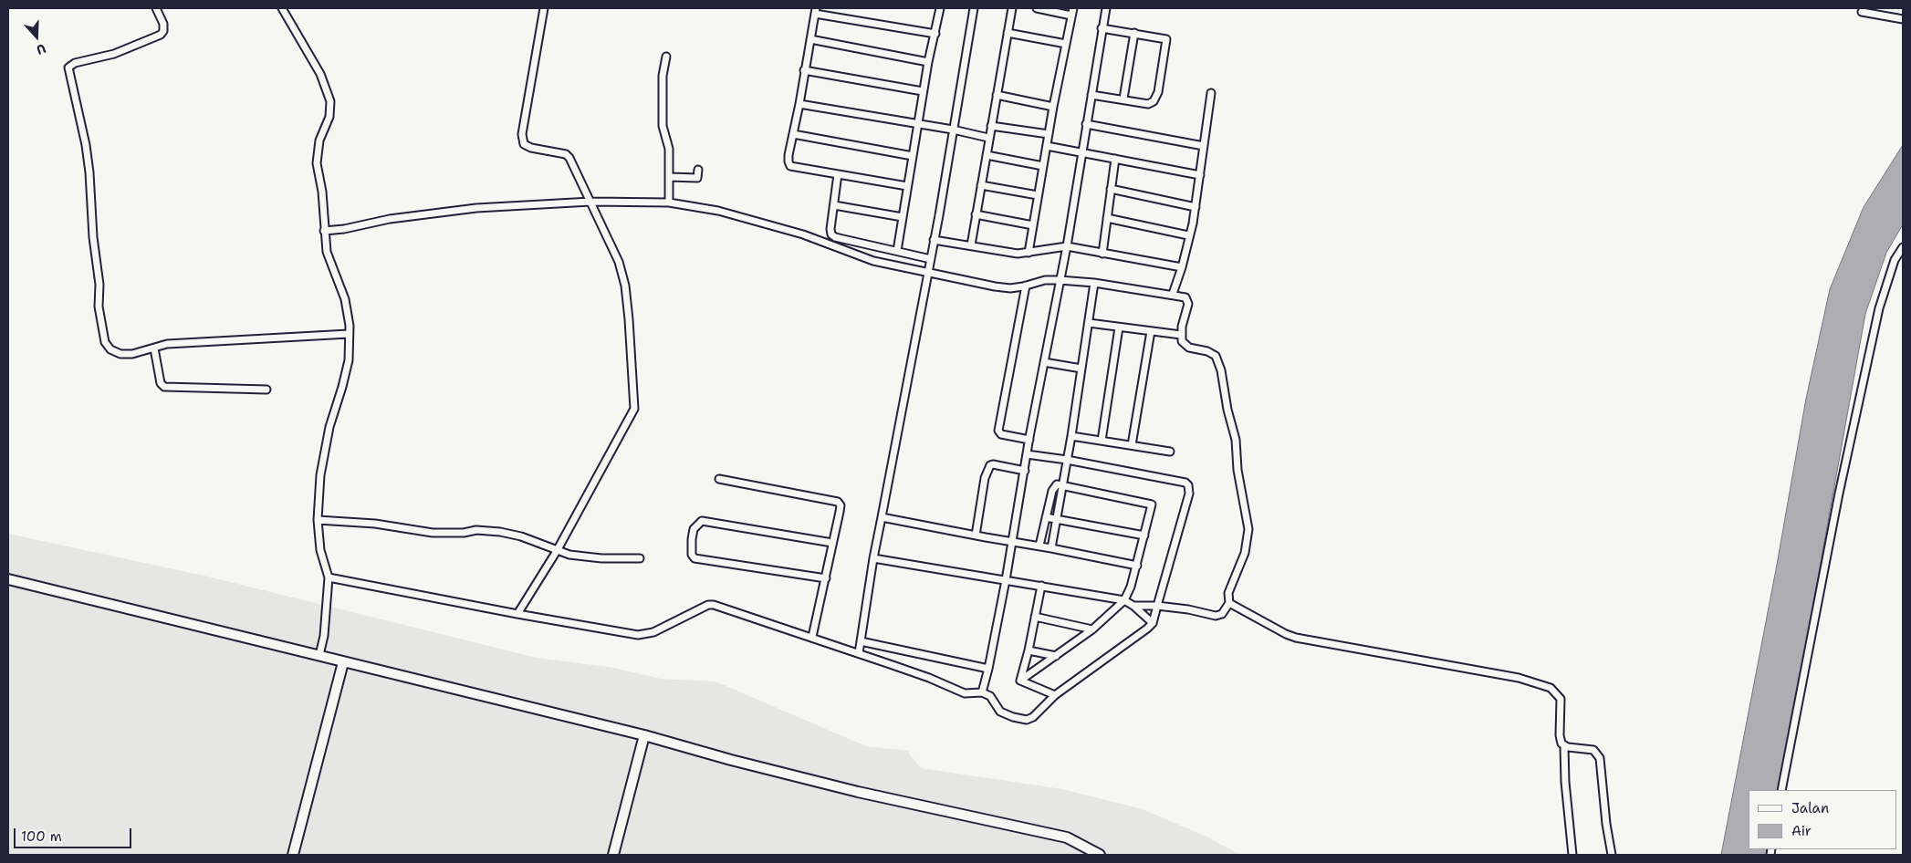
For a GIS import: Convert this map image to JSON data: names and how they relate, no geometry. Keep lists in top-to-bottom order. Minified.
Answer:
{"legend":["Jalan","Air"],"scale_bar":"100 m","north":"bottom"}
